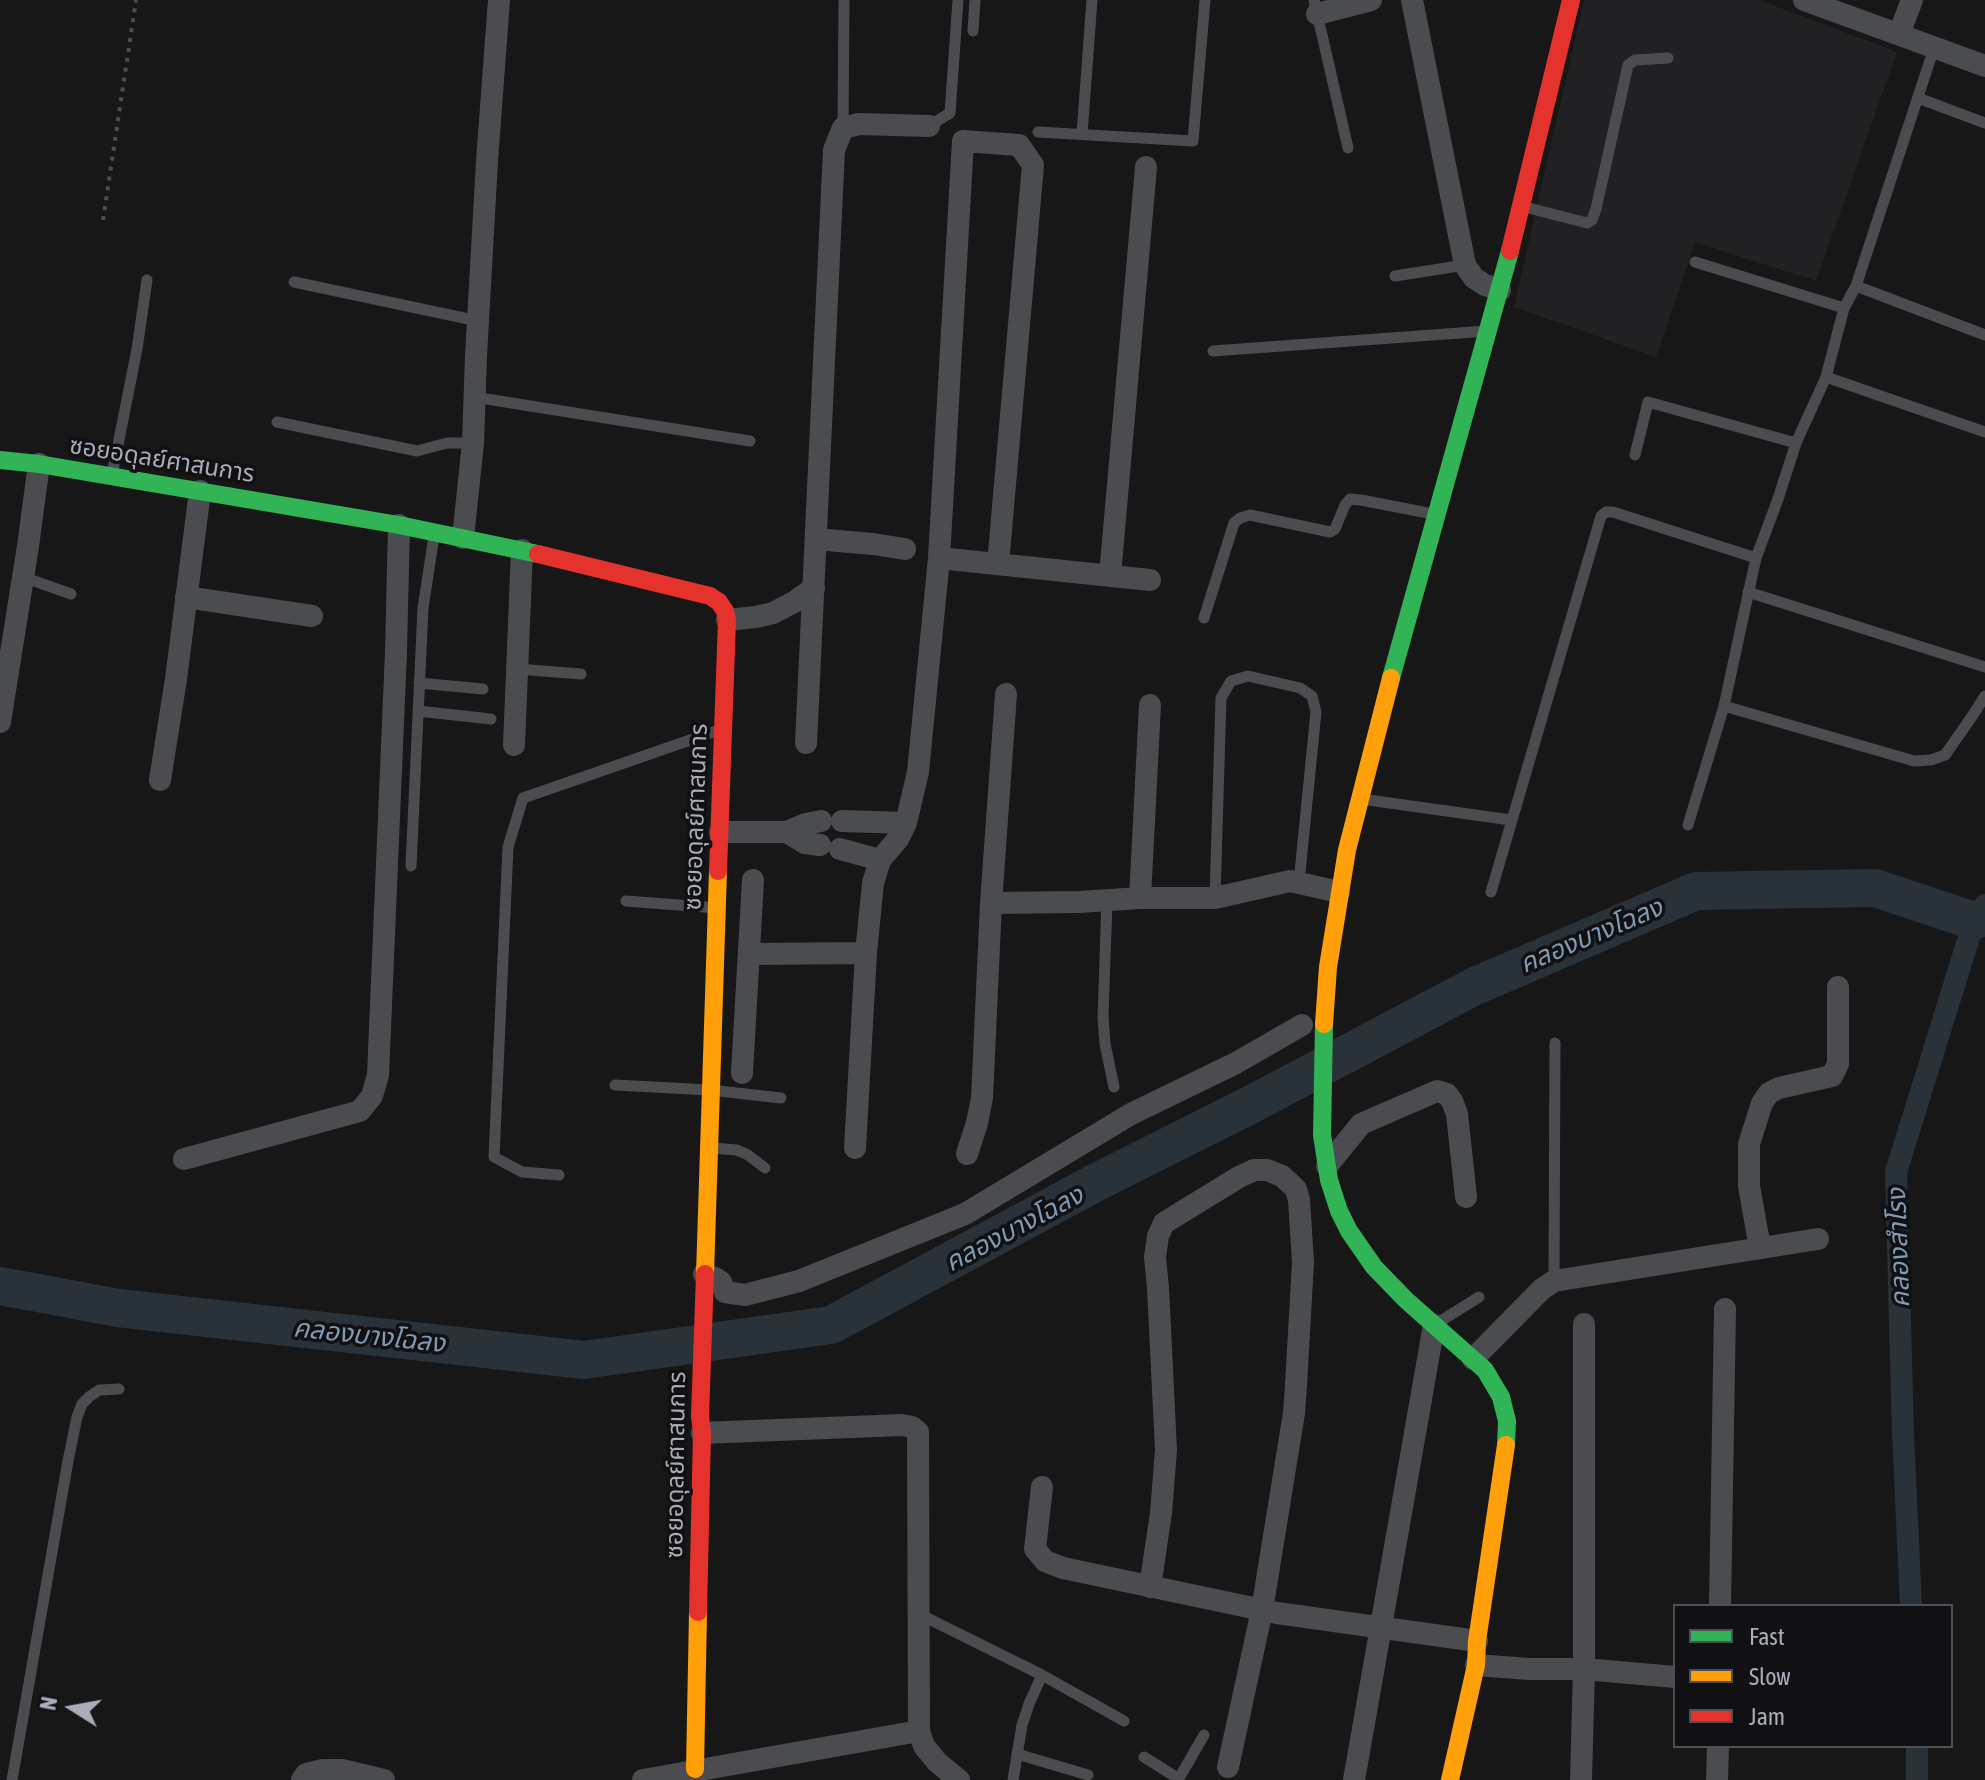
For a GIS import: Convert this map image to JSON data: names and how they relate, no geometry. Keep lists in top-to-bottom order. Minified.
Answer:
{"streets":{"street":["ซอยอดุลย์ศาสนการ"]},"water":["คลองบางโฉลง","คลองสำโรง"],"legend":["Fast","Slow","Jam"],"north":"left"}
